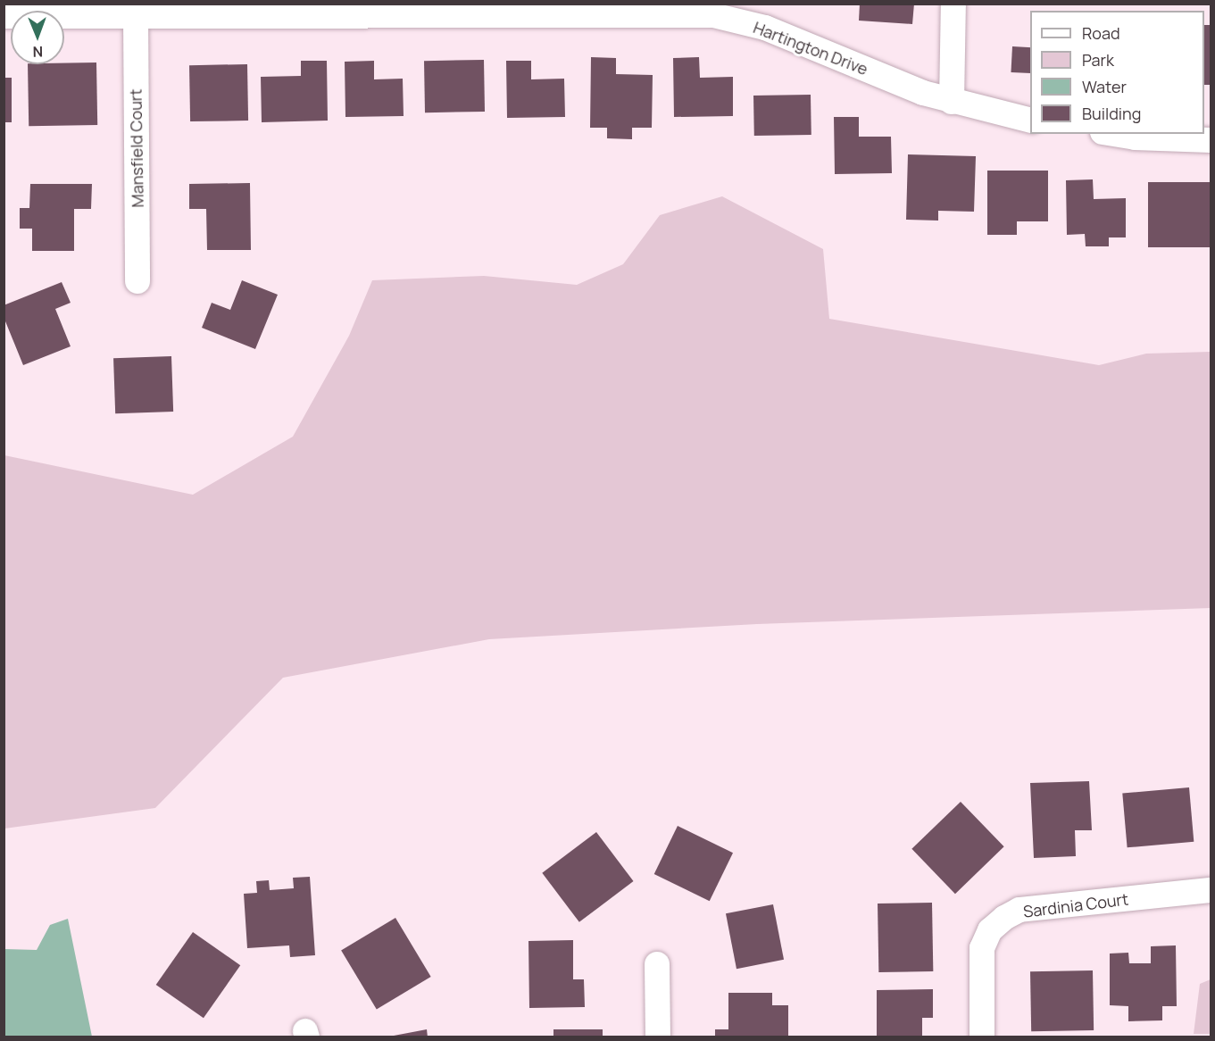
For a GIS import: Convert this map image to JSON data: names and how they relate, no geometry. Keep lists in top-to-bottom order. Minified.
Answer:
{"streets":{"street":["Hartington Drive","Mansfield Court","Sardinia Court"]},"crossings":[["Hartington Drive","Mansfield Court"]],"legend":["Road","Park","Water","Building"],"north":"bottom"}
